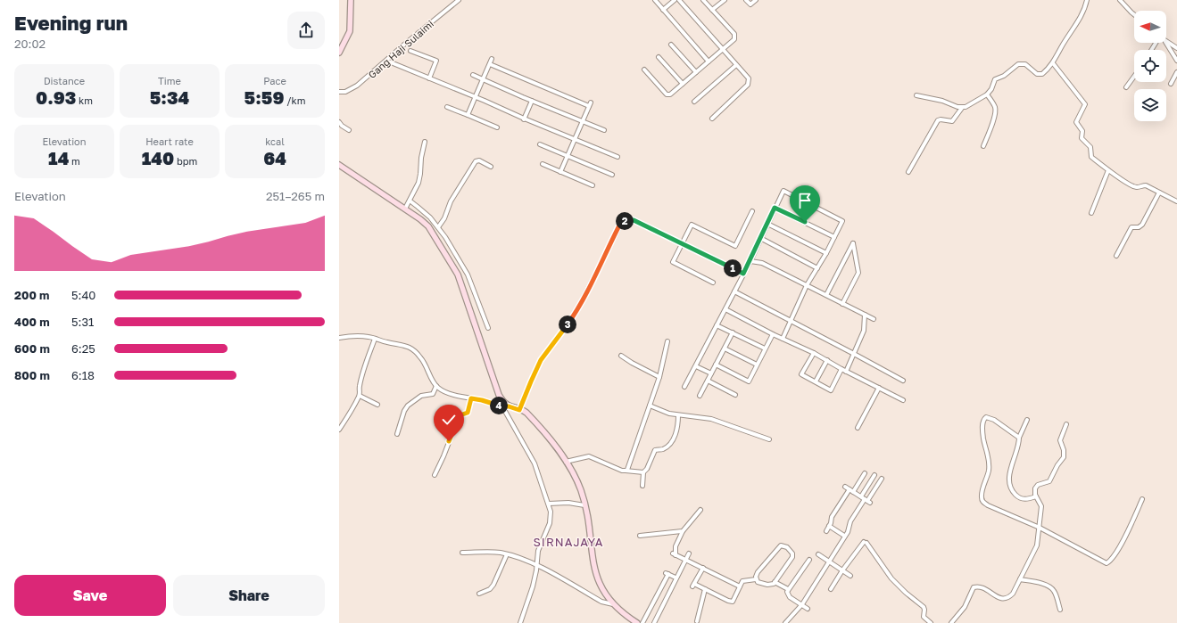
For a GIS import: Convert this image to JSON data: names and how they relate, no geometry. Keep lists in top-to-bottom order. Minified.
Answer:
{"streets":{"street":["Gang Haji Sulaimi"]},"districts":["SIRNAJAYA"],"north":"left","page":{"heading":["Evening run","20:02"],"stats":[["Distance","0.93 km"],["Time","5:34"],["Pace","5:59 /km"],["Elevation","14 m"],["Heart rate","140 bpm"],["kcal","64"]],"chart":["Elevation","251–265 m"],"pins":["2","1","3","4"],"list":[{"name":"200 m","note":"5:40"},{"name":"400 m","note":"5:31"},{"name":"600 m","note":"6:25"},{"name":"800 m","note":"6:18"}],"buttons":["Save","Share"]}}
